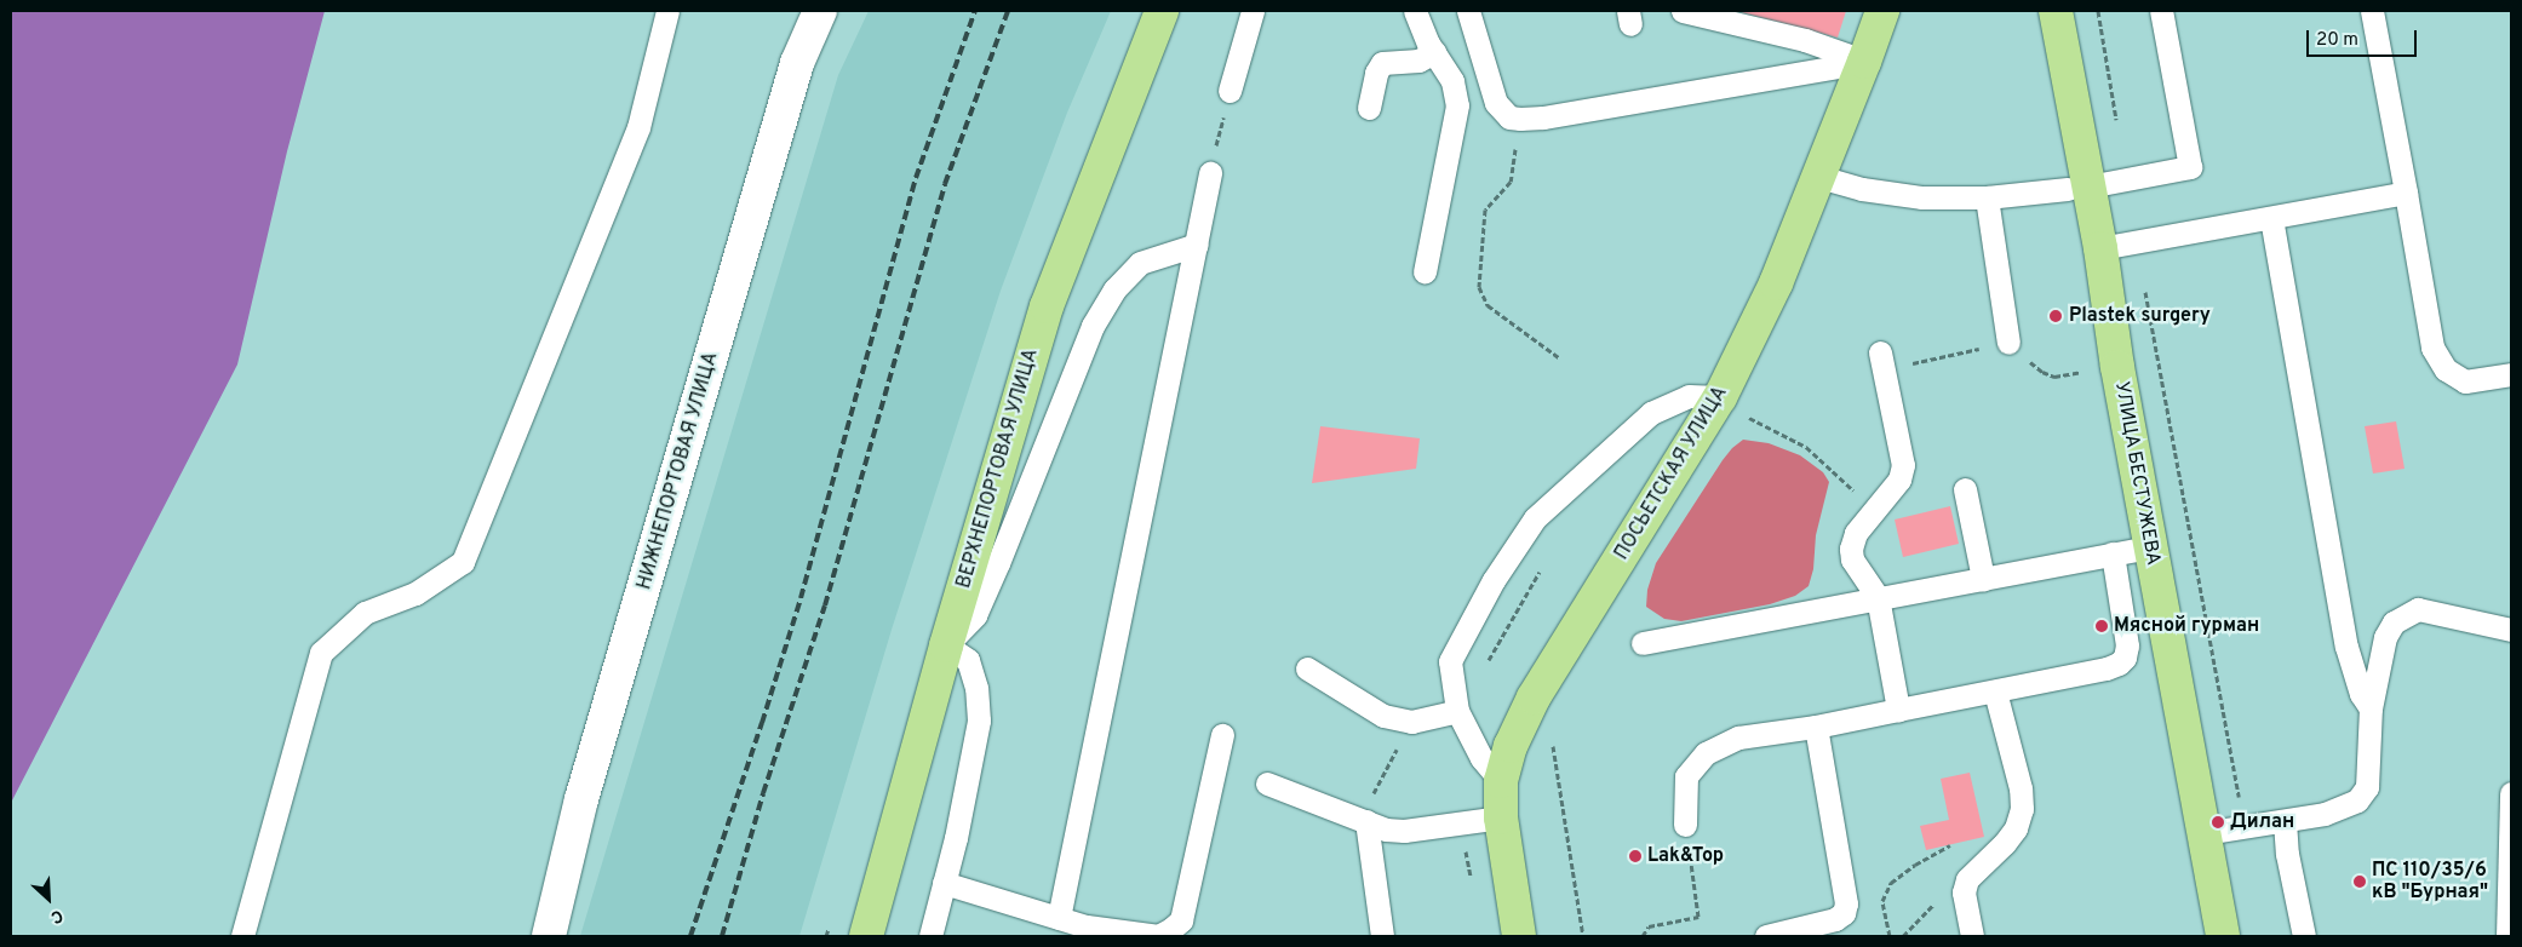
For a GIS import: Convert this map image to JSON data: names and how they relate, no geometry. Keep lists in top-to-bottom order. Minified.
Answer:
{"streets":{"main road":["ВЕРХНЕПОРТОВАЯ УЛИЦА","ПОСЬЕТСКАЯ УЛИЦА","УЛИЦА БЕСТУЖЕВА"],"street":["НИЖНЕПОРТОВАЯ УЛИЦА"]},"places":["Plastek surgery","Мясной гурман","Дилан","Lak&Top","ПС 110/35/6 кВ \"Бурная\""],"scale_bar":"20 m","north":"bottom right"}
